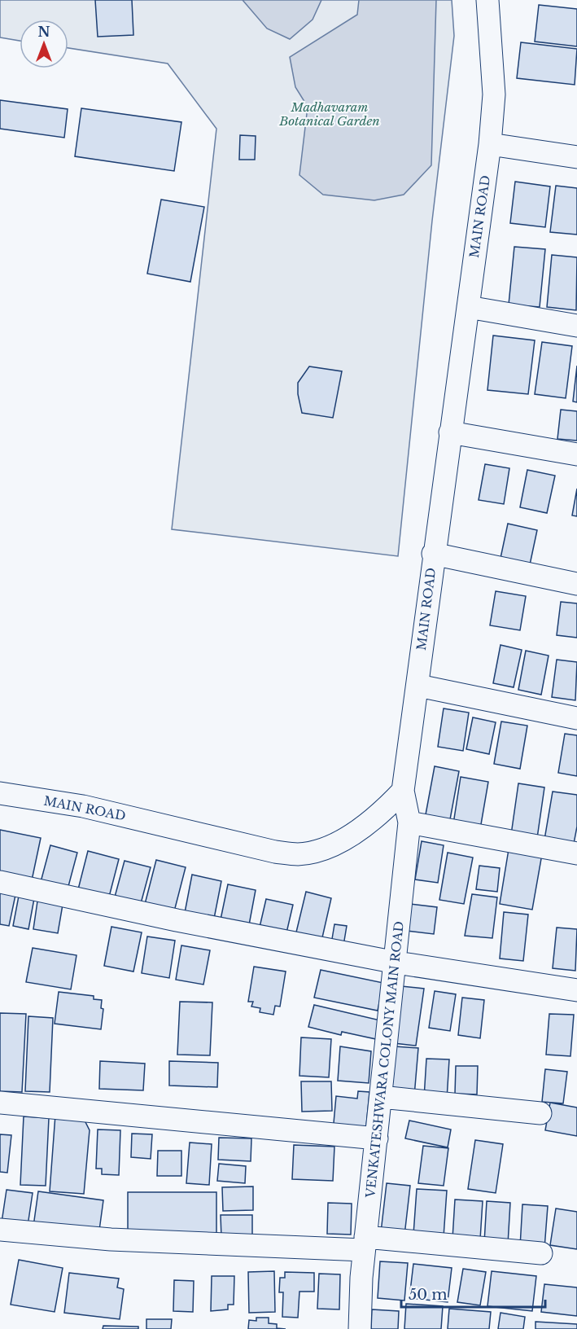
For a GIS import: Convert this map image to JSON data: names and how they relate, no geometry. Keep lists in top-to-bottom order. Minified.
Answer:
{"streets":{"street":["MAIN ROAD","VENKATESHWARA COLONY MAIN ROAD"]},"crossings":[["MAIN ROAD","VENKATESHWARA COLONY MAIN ROAD"]],"parks":["Madhavaram Botanical Garden"],"scale_bar":"50 m","north":"top"}
